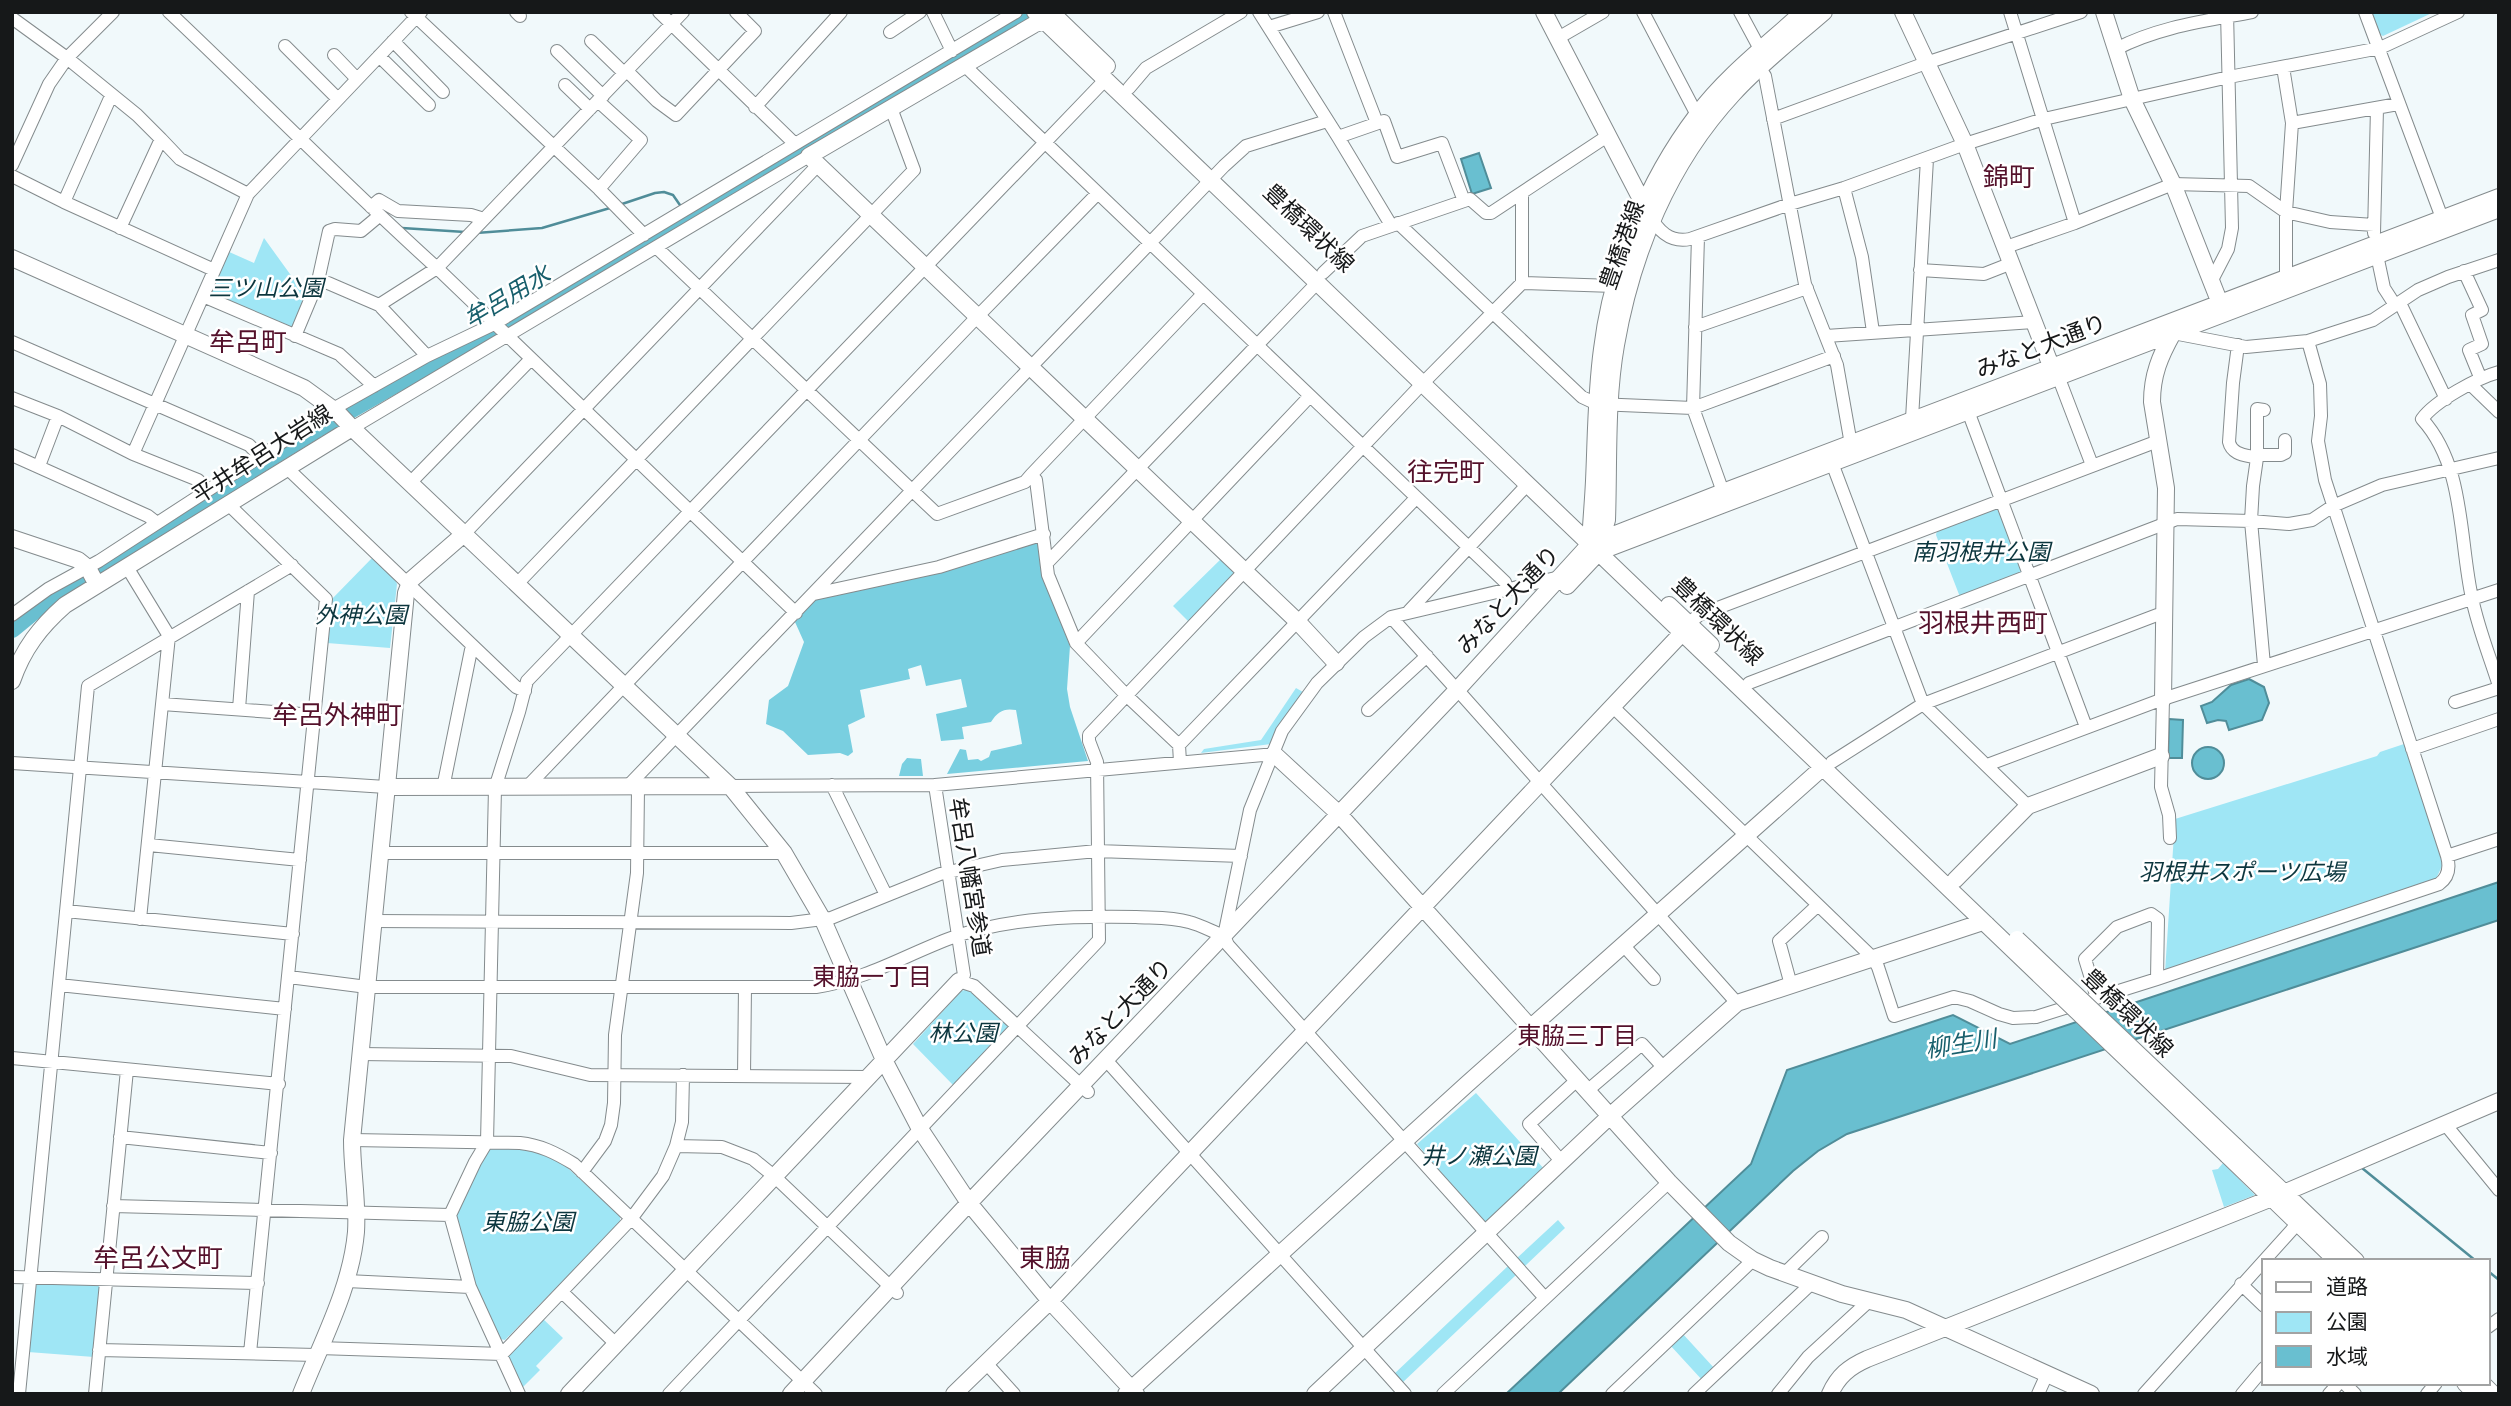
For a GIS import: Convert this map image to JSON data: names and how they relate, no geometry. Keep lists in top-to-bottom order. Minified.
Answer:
{"streets":{"street":["豊橋環状線","豊橋港線","みなと大通り","平井牟呂大岩線","牟呂八幡宮参道"]},"crossings":[["豊橋環状線","豊橋港線"],["豊橋環状線","みなと大通り"],["豊橋港線","みなと大通り"]],"districts":["錦町","牟呂町","往完町","羽根井西町","牟呂外神町","東脇一丁目","東脇三丁目","牟呂公文町","東脇"],"water":["牟呂用水","柳生川"],"parks":["三ツ山公園","南羽根井公園","外神公園","羽根井スポーツ広場","林公園","井ノ瀬公園","東脇公園"],"legend":["道路","公園","水域"]}
